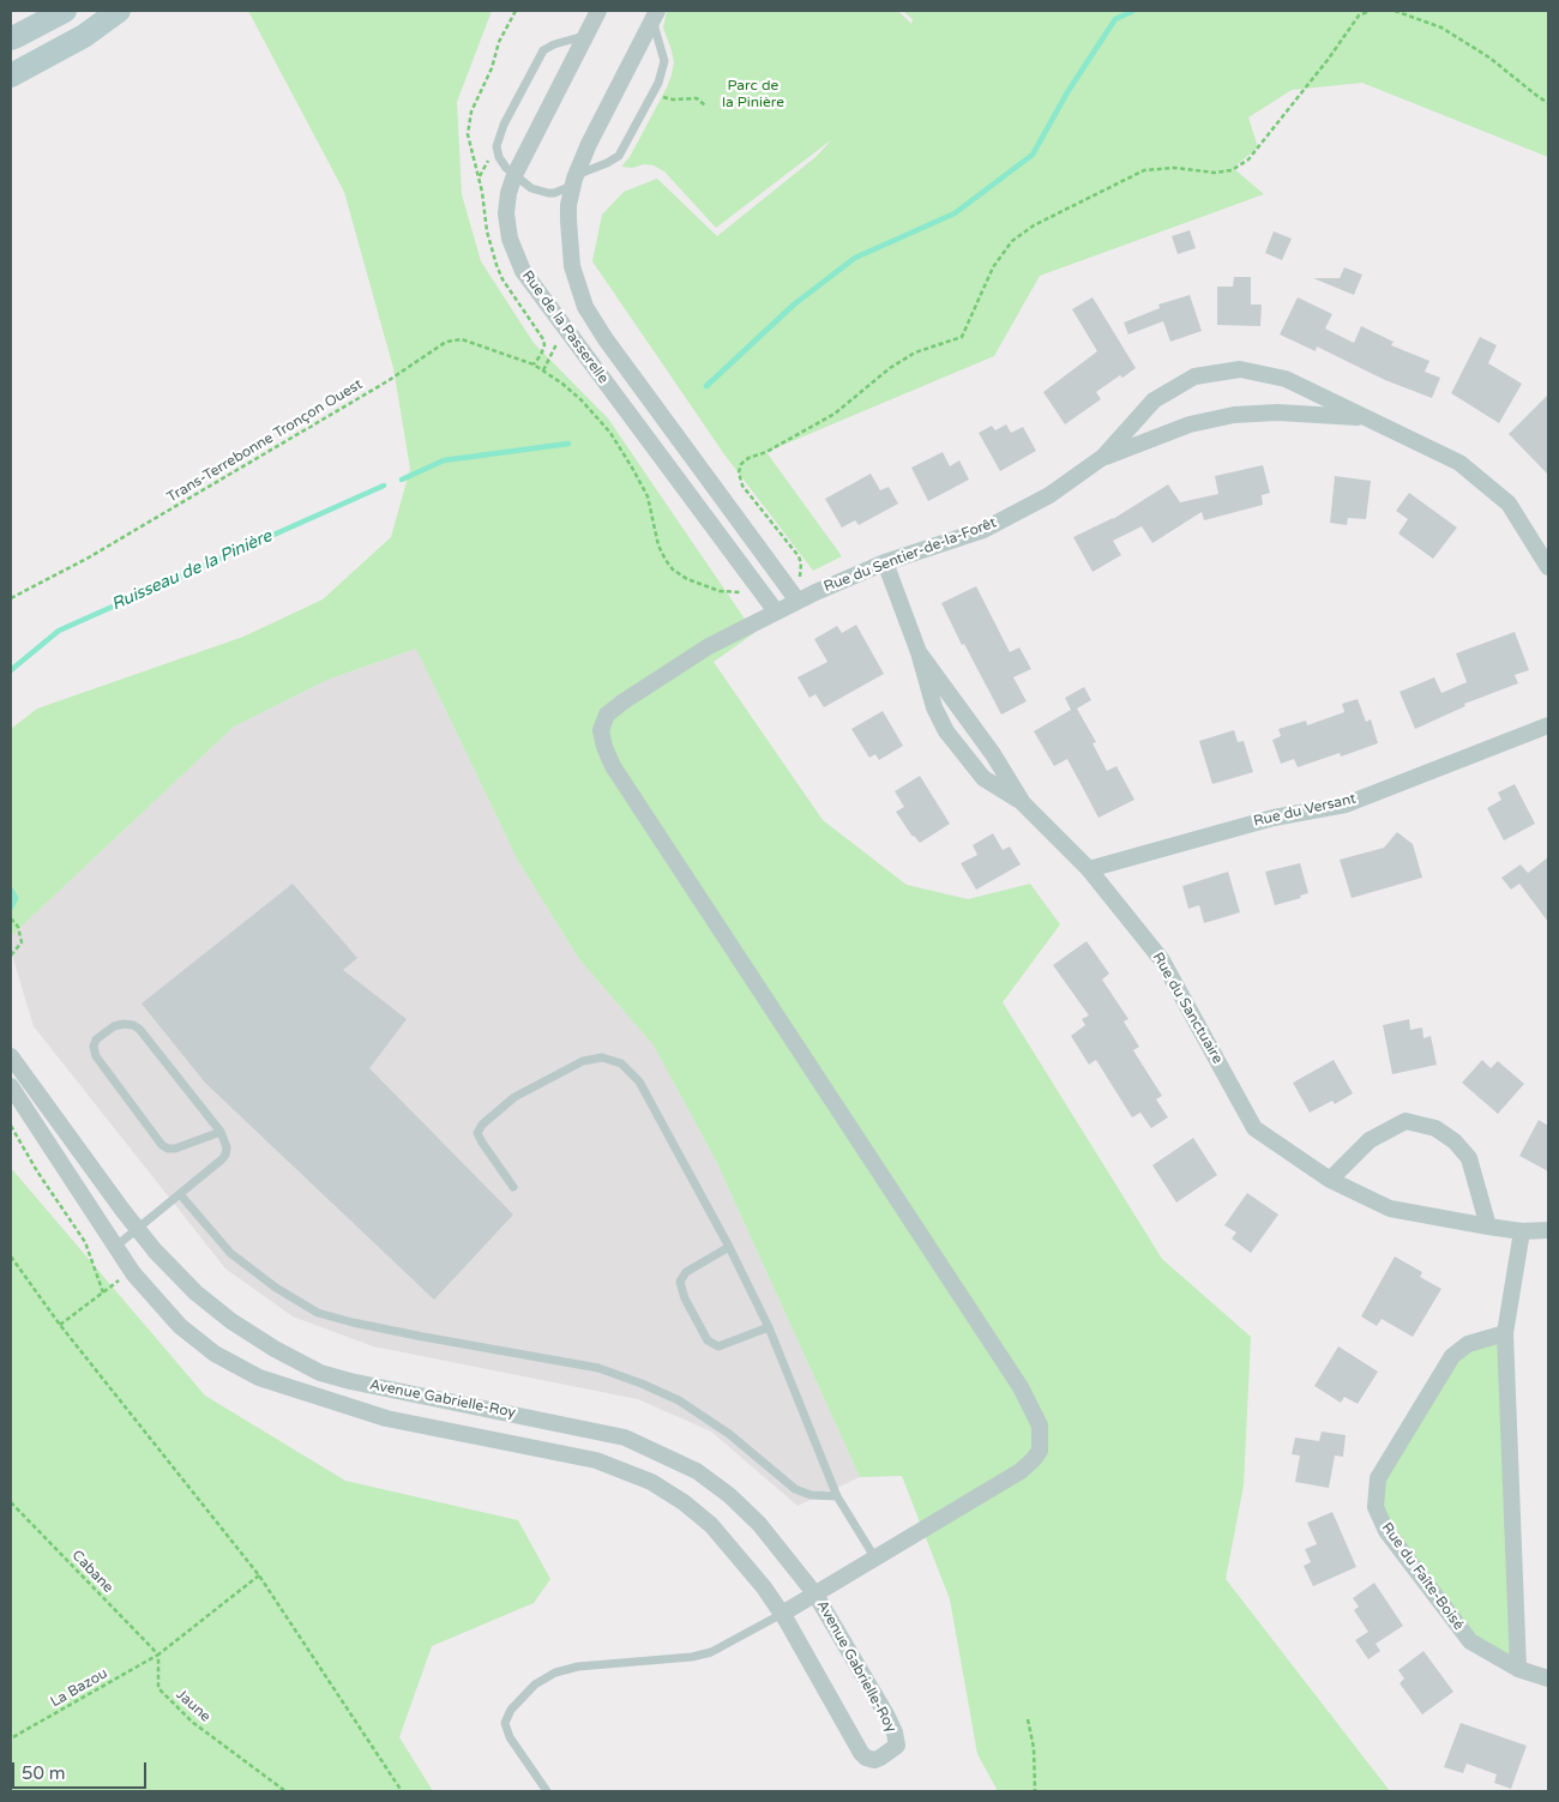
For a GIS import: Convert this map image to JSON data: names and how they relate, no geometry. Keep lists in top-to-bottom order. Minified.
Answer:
{"streets":{"street":["Rue de la Passerelle","Rue du Sentier-de-la-Forêt","Rue du Versant","Rue du Sanctuaire","Avenue Gabrielle-Roy","Rue du Faîte-Boisé"],"path":["Trans-Terrebonne Tronçon Ouest","Cabane","La Bazou","Jaune"]},"crossings":[["Rue de la Passerelle","Rue du Sentier-de-la-Forêt"],["Rue du Sentier-de-la-Forêt","Rue du Sanctuaire"],["Rue du Sentier-de-la-Forêt","Avenue Gabrielle-Roy"],["Rue du Versant","Rue du Sanctuaire"],["Cabane","La Bazou"],["Cabane","Jaune"],["La Bazou","Jaune"]],"water":["Ruisseau de la Pinière"],"parks":["Parc de la Pinière"],"scale_bar":"50 m"}
